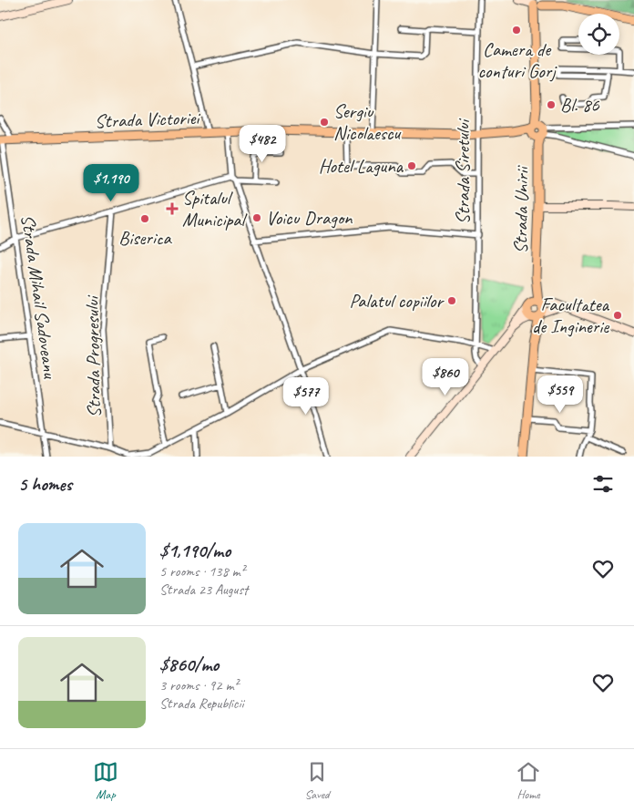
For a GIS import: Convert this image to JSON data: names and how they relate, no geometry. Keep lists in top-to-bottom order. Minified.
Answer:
{"streets":{"main road":["Strada Victoriei","Strada Unirii"],"street":["Strada Siretului","Strada Mihail Sadoveanu","Strada Progresului"]},"crossings":[["Strada Victoriei","Strada Siretului"],["Strada Victoriei","Strada Unirii"],["Strada Victoriei","Strada Mihail Sadoveanu"]],"places":{"other":["Camera de conturi Gorj","Bl. 86","Sergiu Nicolaescu","Hotel Laguna","Voicu Dragon","Biserica","Palatul copiilor","Facultatea de Inginerie"],"health":["Spitalul Municipal"]},"page":{"price":["$482","$1,190","$860","$559","$577"],"heading":"5 homes","list":[{"name":"$1,190/mo","note":"5 rooms · 138 m² · Strada 23 August"},{"name":"$860/mo","note":"3 rooms · 92 m² · Strada Republicii"}],"tabs":["Map","Saved","Home"]}}
